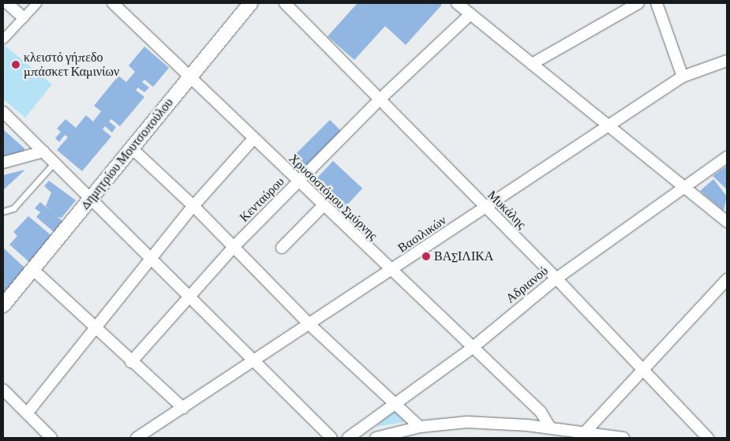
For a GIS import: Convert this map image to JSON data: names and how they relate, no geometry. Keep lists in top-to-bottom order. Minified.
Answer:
{"streets":{"street":["Δημητρίου Μουτσοπούλου","Χρυσοστόμου Σμύρνης","Κενταύρου","Μυκάλης","Βασιλικών","Αδριανού"]},"crossings":[["Δημητρίου Μουτσοπούλου","Χρυσοστόμου Σμύρνης"],["Χρυσοστόμου Σμύρνης","Κενταύρου"],["Χρυσοστόμου Σμύρνης","Βασιλικών"],["Χρυσοστόμου Σμύρνης","Αδριανού"],["Κενταύρου","Μυκάλης"],["Μυκάλης","Βασιλικών"],["Μυκάλης","Αδριανού"]],"places":["κλειστό γήπεδο μπάσκετ Καμινίων","ΒΑΣΙΛΙΚΑ"]}
